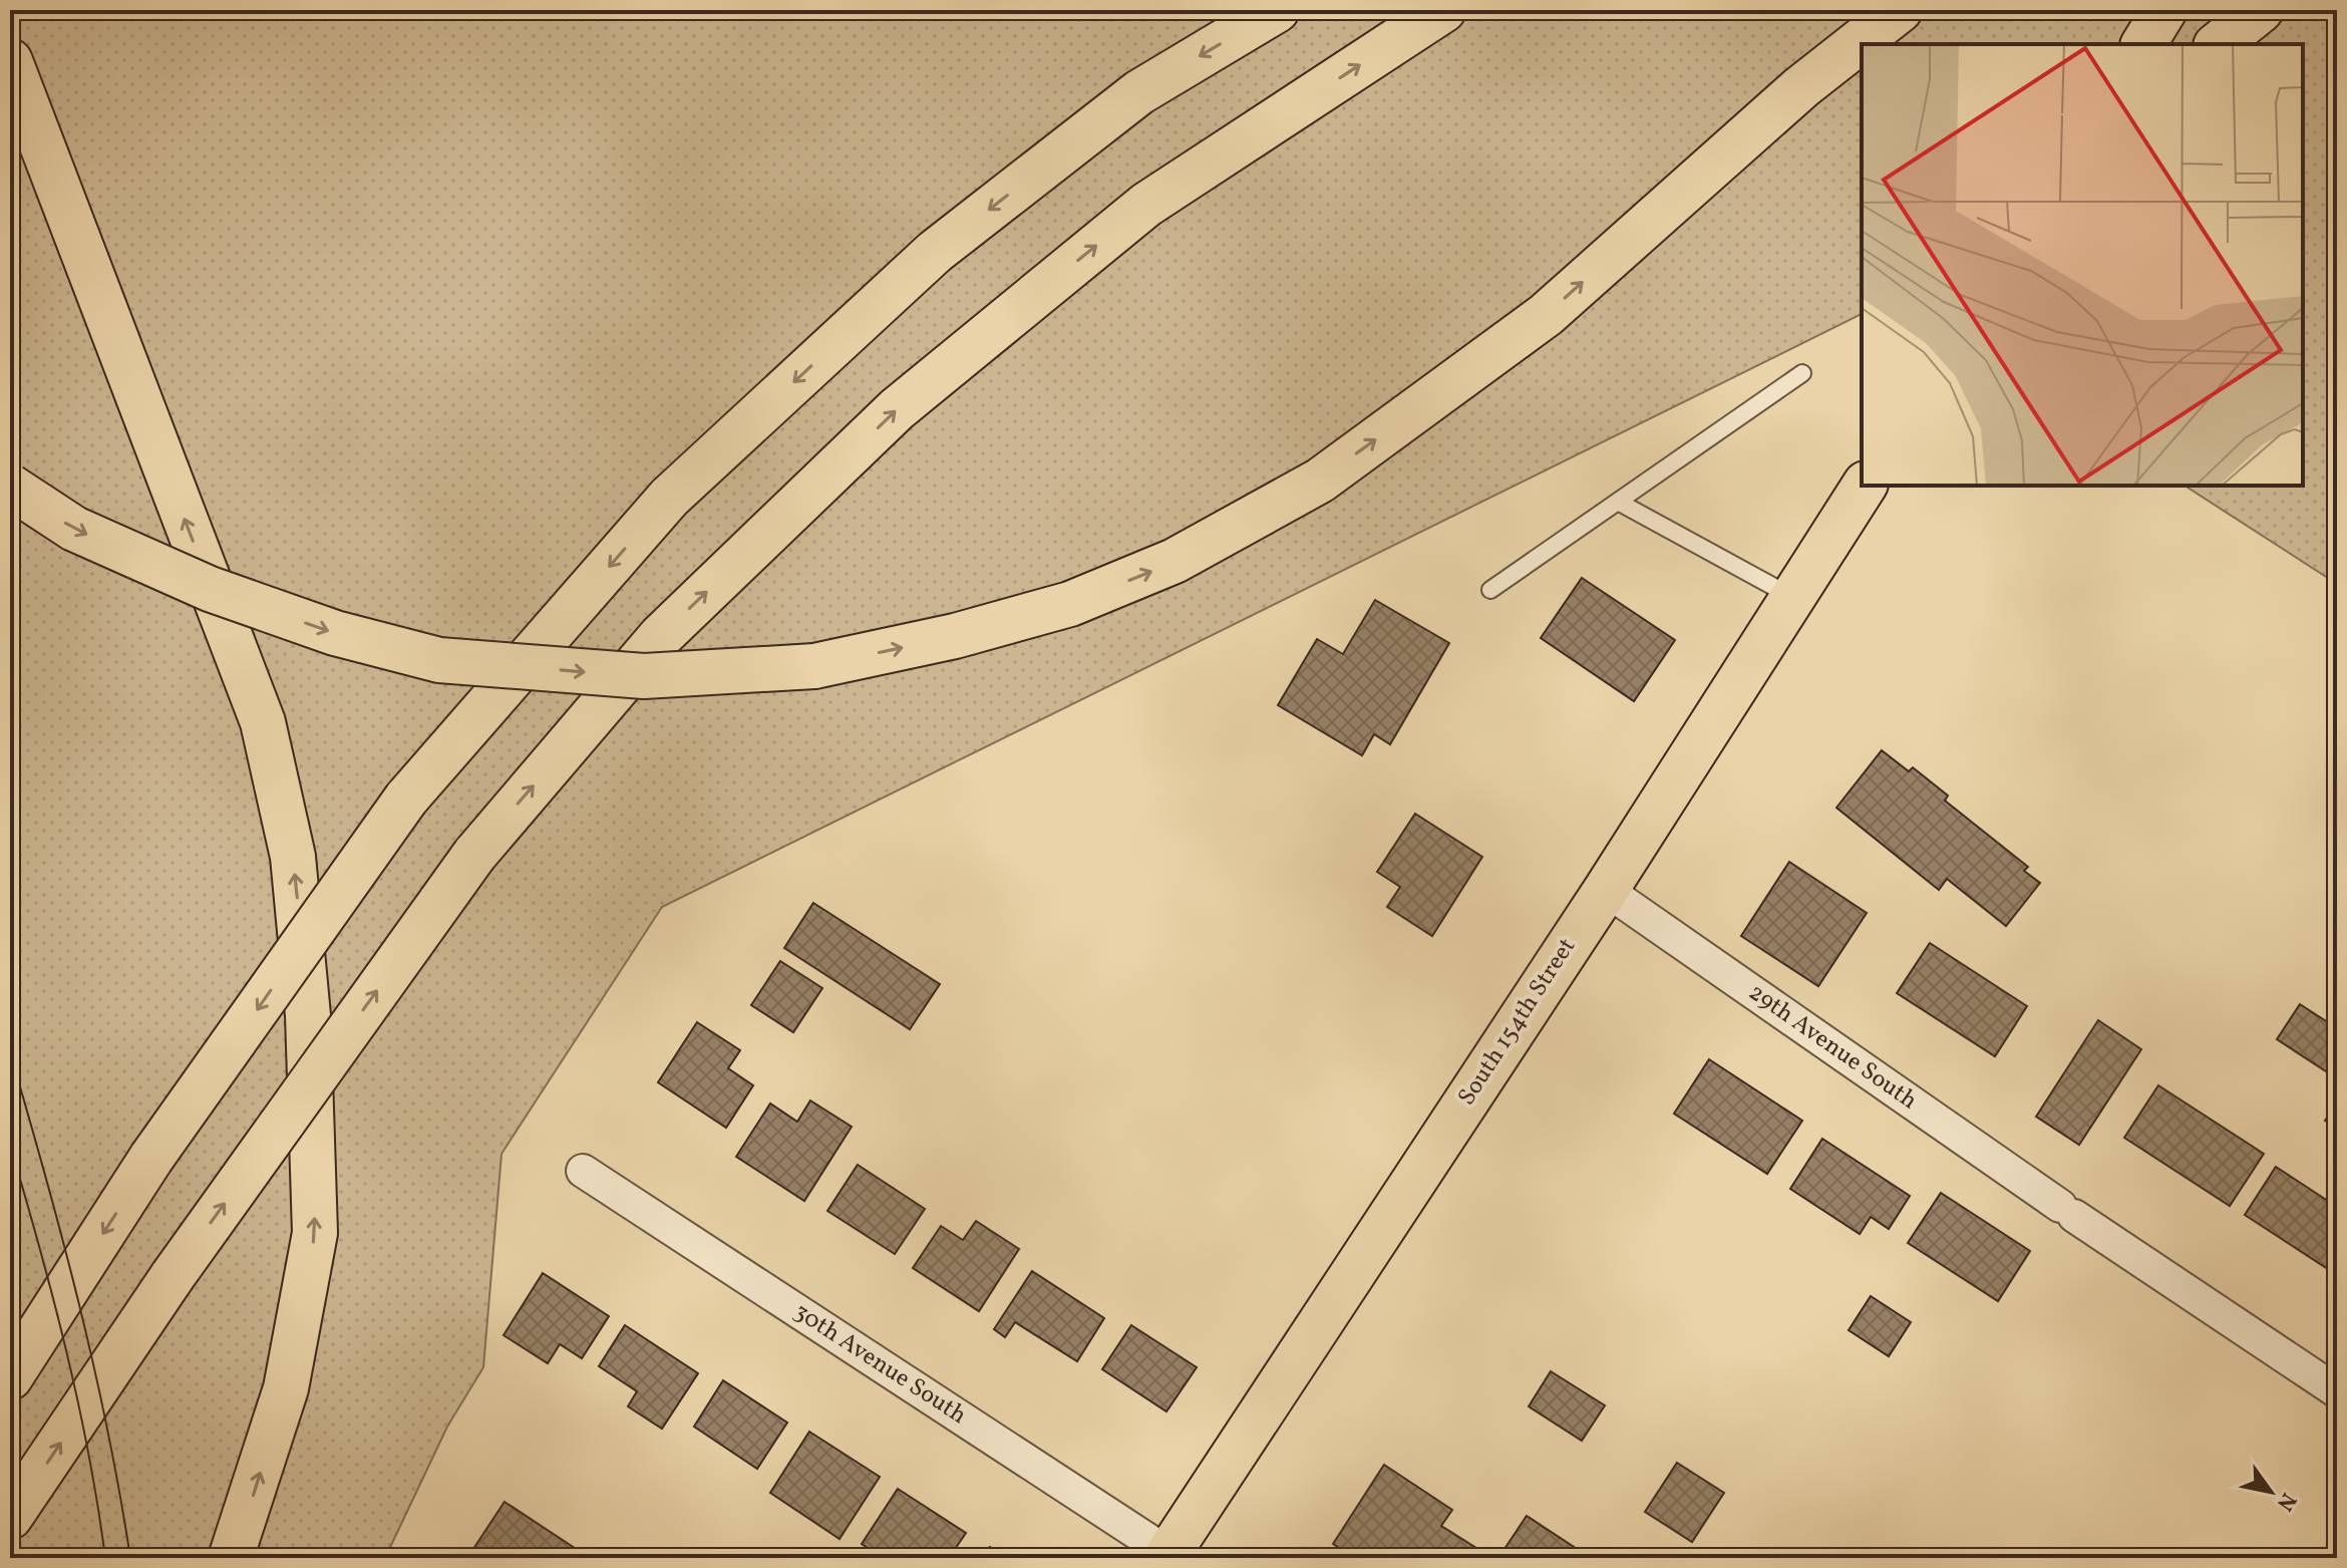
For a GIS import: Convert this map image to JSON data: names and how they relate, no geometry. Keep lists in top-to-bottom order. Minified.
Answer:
{"streets":{"main road":["South 154th Street"],"street":["29th Avenue South","30th Avenue South"]},"crossings":[["South 154th Street","29th Avenue South"],["South 154th Street","30th Avenue South"]],"north":"bottom right"}
